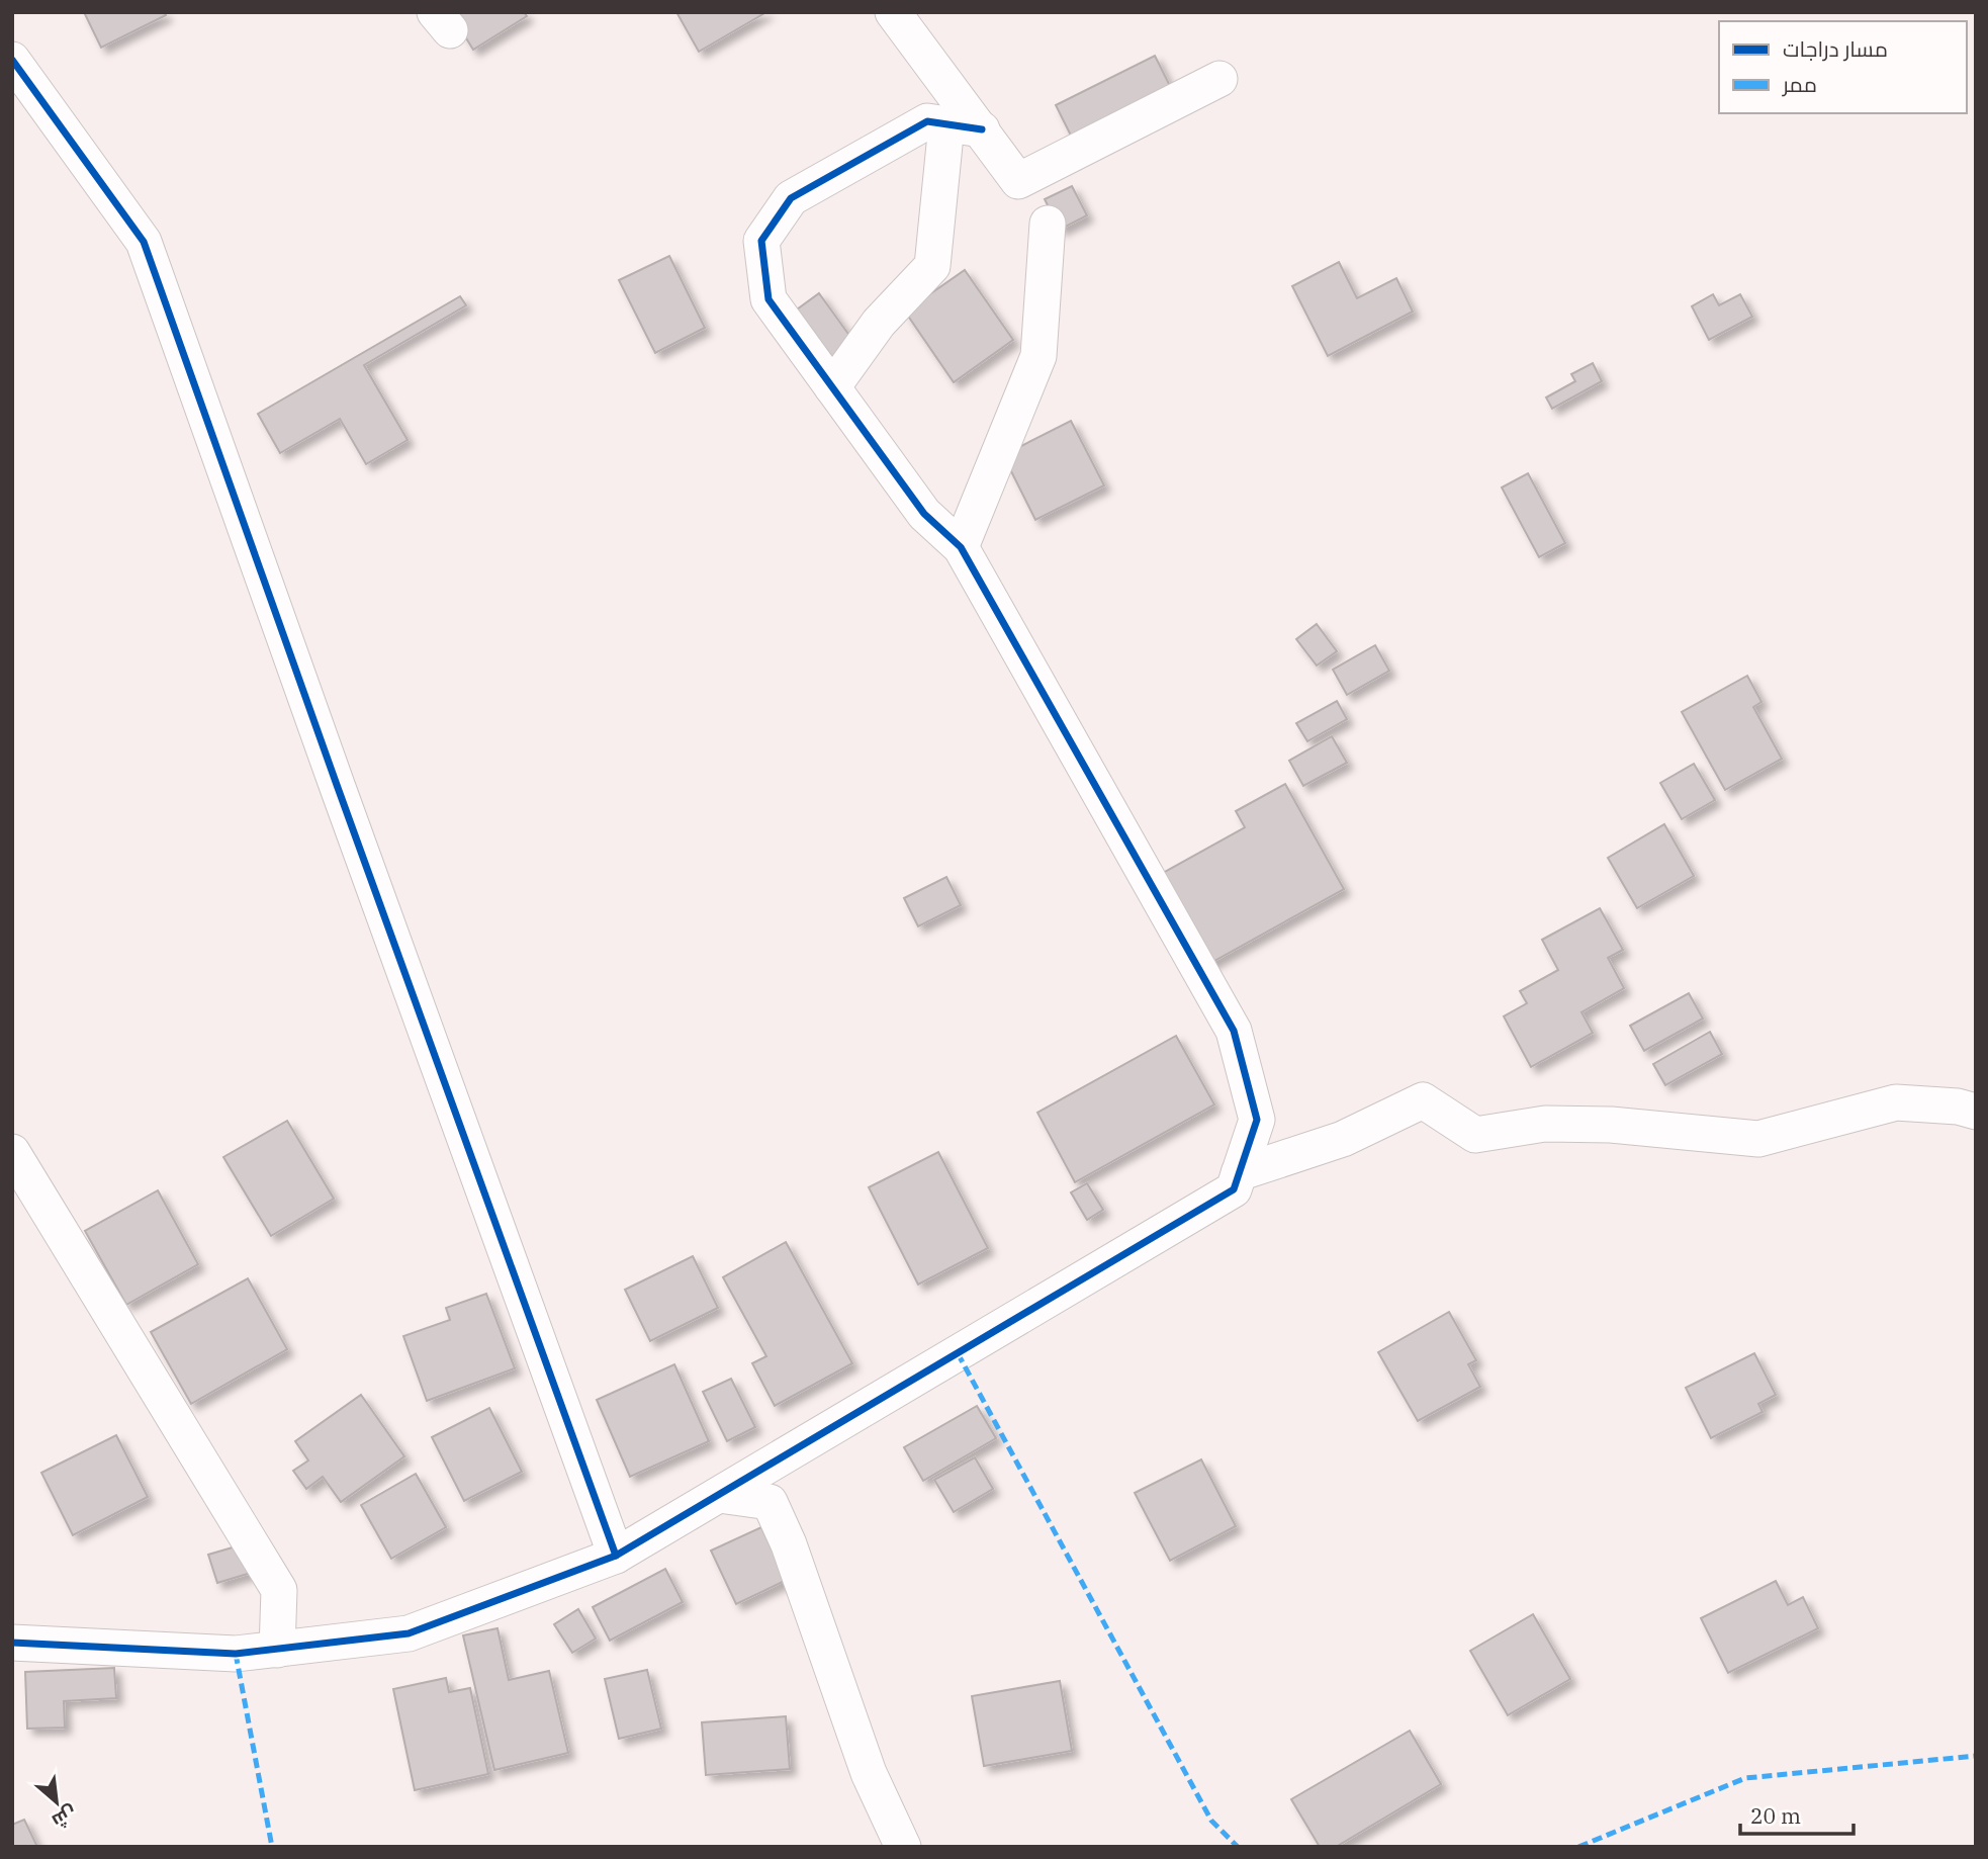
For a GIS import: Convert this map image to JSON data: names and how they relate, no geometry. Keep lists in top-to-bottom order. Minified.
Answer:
{"legend":["مسار دراجات","ممر"],"scale_bar":"20 m","north":"bottom right"}
